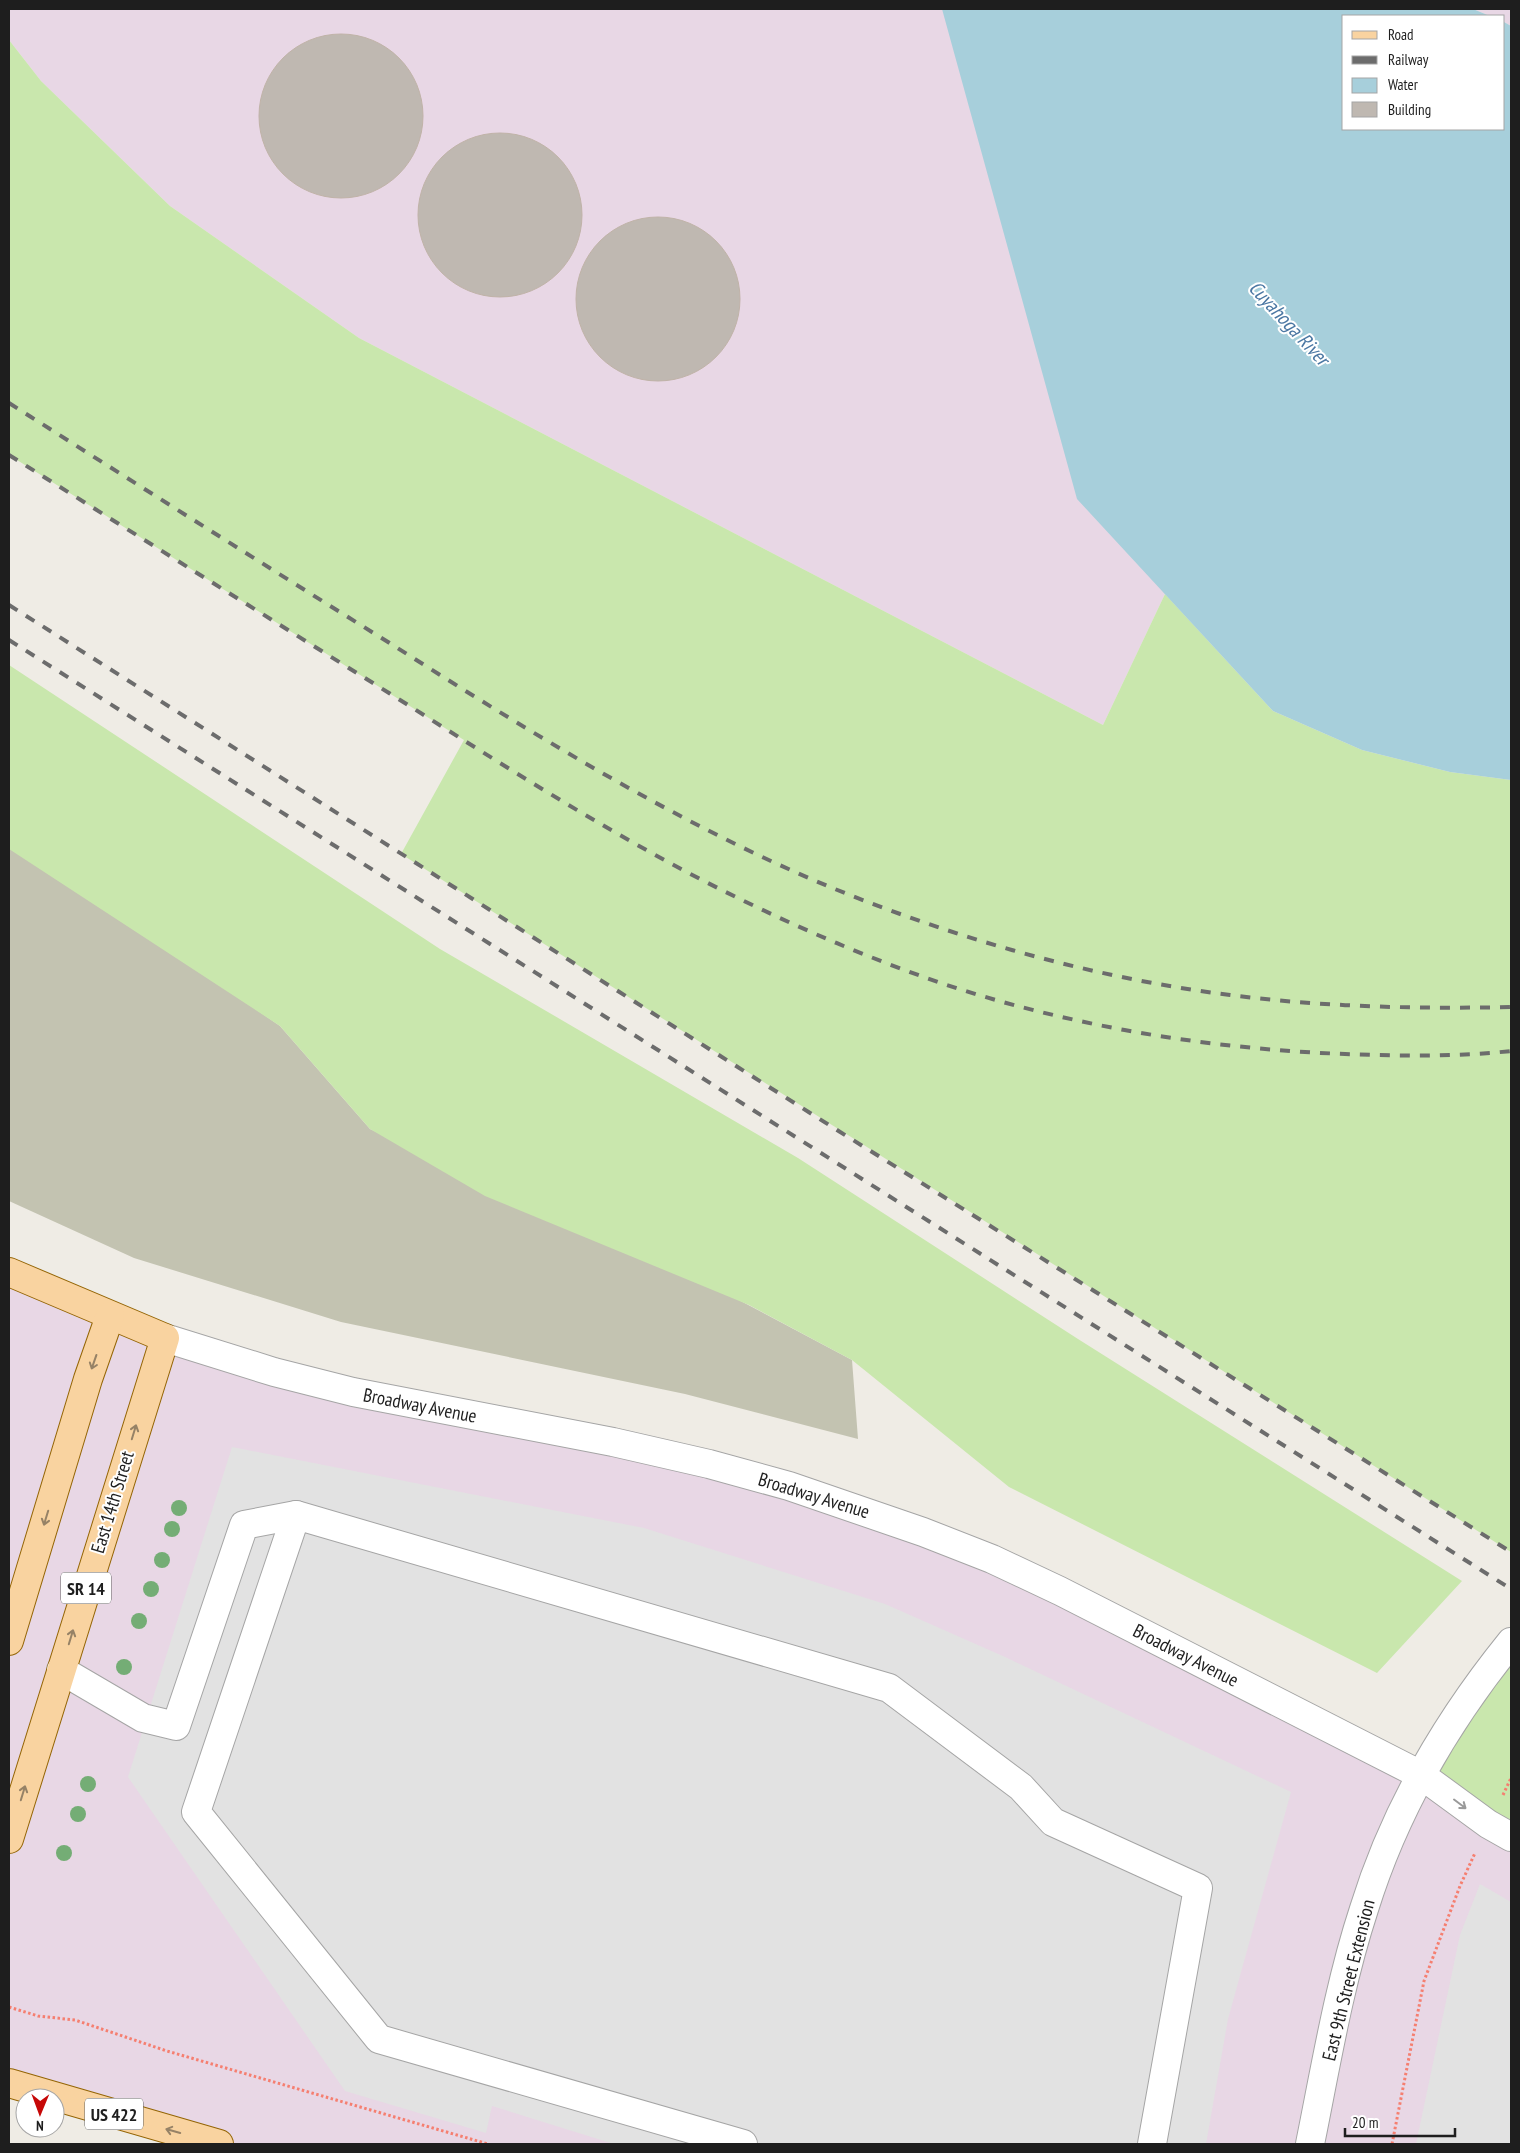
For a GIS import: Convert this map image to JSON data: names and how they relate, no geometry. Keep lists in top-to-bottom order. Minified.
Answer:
{"streets":{"main road":["East 14th Street","SR 14","US 422"],"street":["Broadway Avenue","East 9th Street Extension"]},"crossings":[["Broadway Avenue","East 14th Street"],["Broadway Avenue","East 9th Street Extension"]],"water":["Cuyahoga River"],"legend":["Road","Railway","Water","Building"],"scale_bar":"20 m","north":"bottom"}
